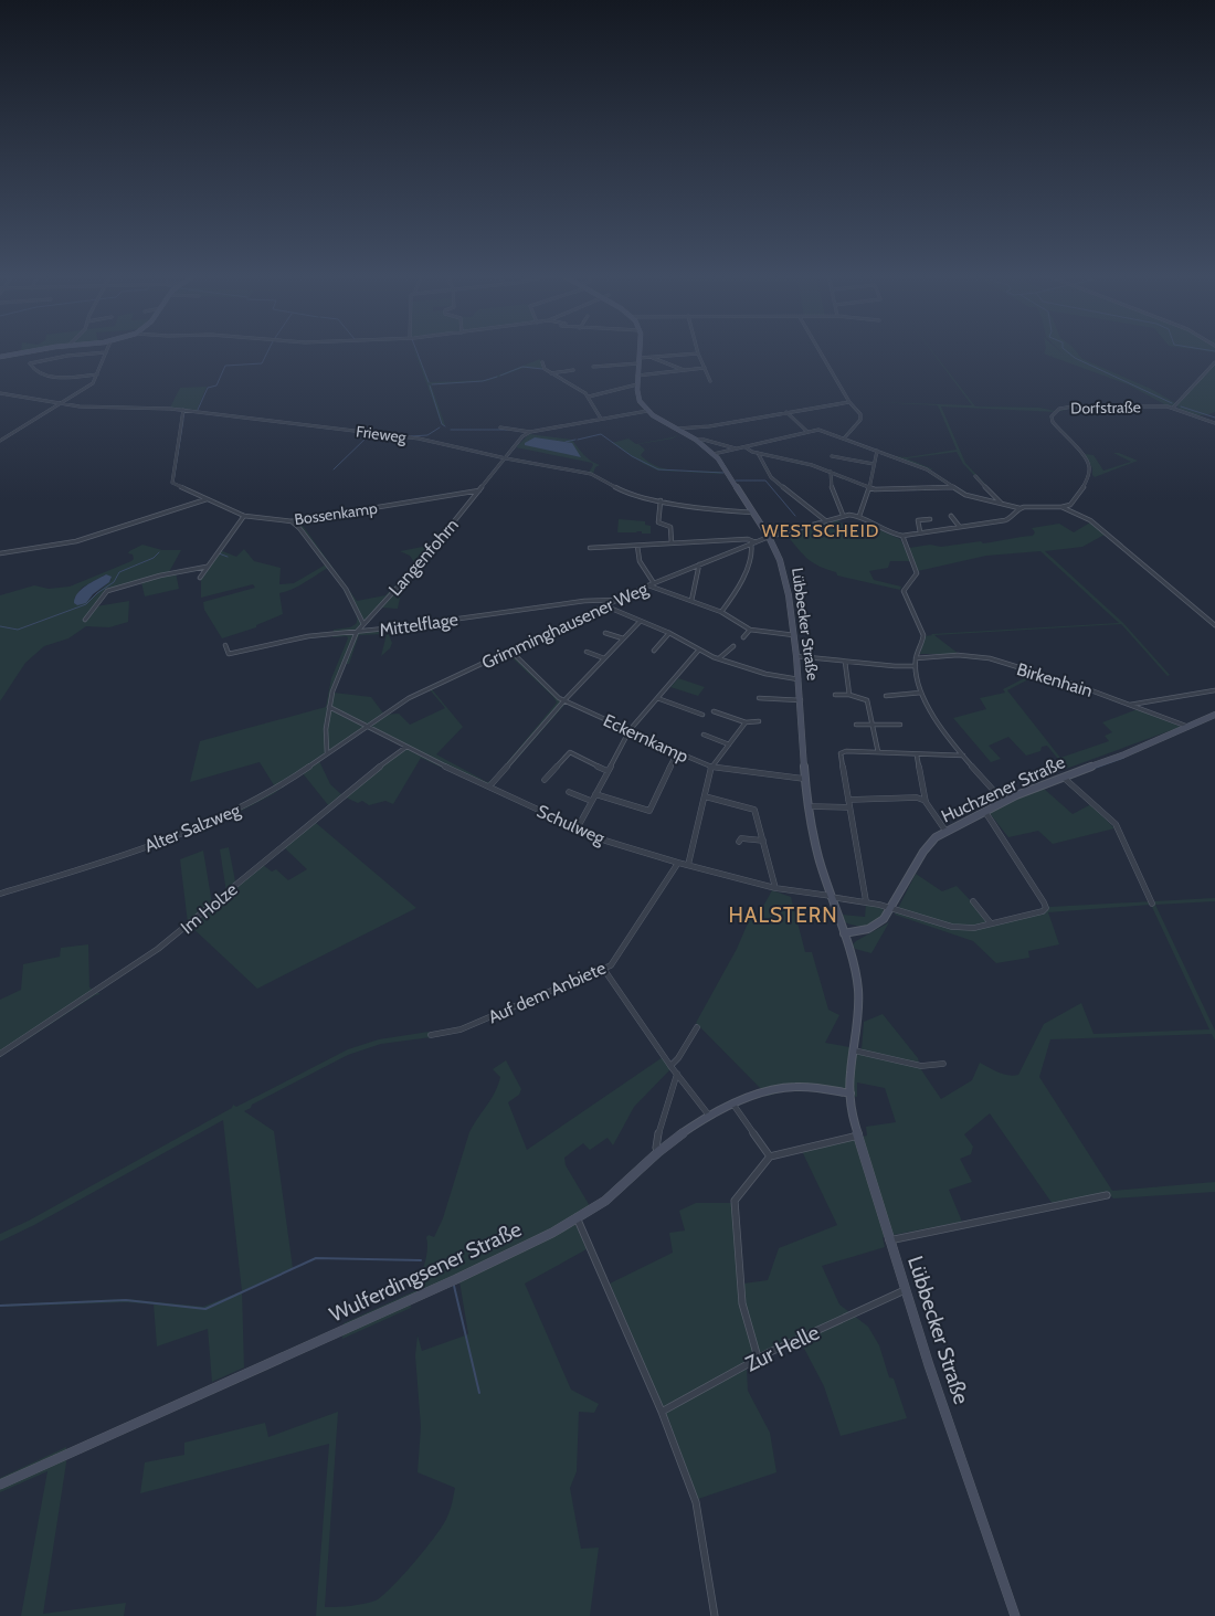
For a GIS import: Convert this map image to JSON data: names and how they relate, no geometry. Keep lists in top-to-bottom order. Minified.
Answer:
{"streets":{"main road":["Lübbecker Straße","Huchzener Straße","Wulferdingsener Straße"],"street":["Dorfstraße","Frieweg","Bossenkamp","Langenfohrn","Mittelflage","Grimminghausener Weg","Birkenhain","Eckernkamp","Schulweg","Alter Salzweg","Im Holze","Auf dem Anbiete","Zur Helle"]},"crossings":[["Frieweg","Bossenkamp"],["Frieweg","Langenfohrn"],["Frieweg","Lübbecker Straße"],["Bossenkamp","Langenfohrn"],["Langenfohrn","Mittelflage"],["Langenfohrn","Schulweg"],["Langenfohrn","Alter Salzweg"],["Mittelflage","Grimminghausener Weg"],["Lübbecker Straße","Grimminghausener Weg"],["Lübbecker Straße","Eckernkamp"],["Lübbecker Straße","Huchzener Straße"],["Lübbecker Straße","Schulweg"],["Lübbecker Straße","Wulferdingsener Straße"],["Lübbecker Straße","Zur Helle"],["Grimminghausener Weg","Eckernkamp"],["Grimminghausener Weg","Schulweg"],["Grimminghausener Weg","Alter Salzweg"],["Birkenhain","Huchzener Straße"],["Huchzener Straße","Schulweg"],["Schulweg","Alter Salzweg"],["Schulweg","Im Holze"],["Schulweg","Auf dem Anbiete"]],"districts":["WESTSCHEID","HALSTERN"]}
